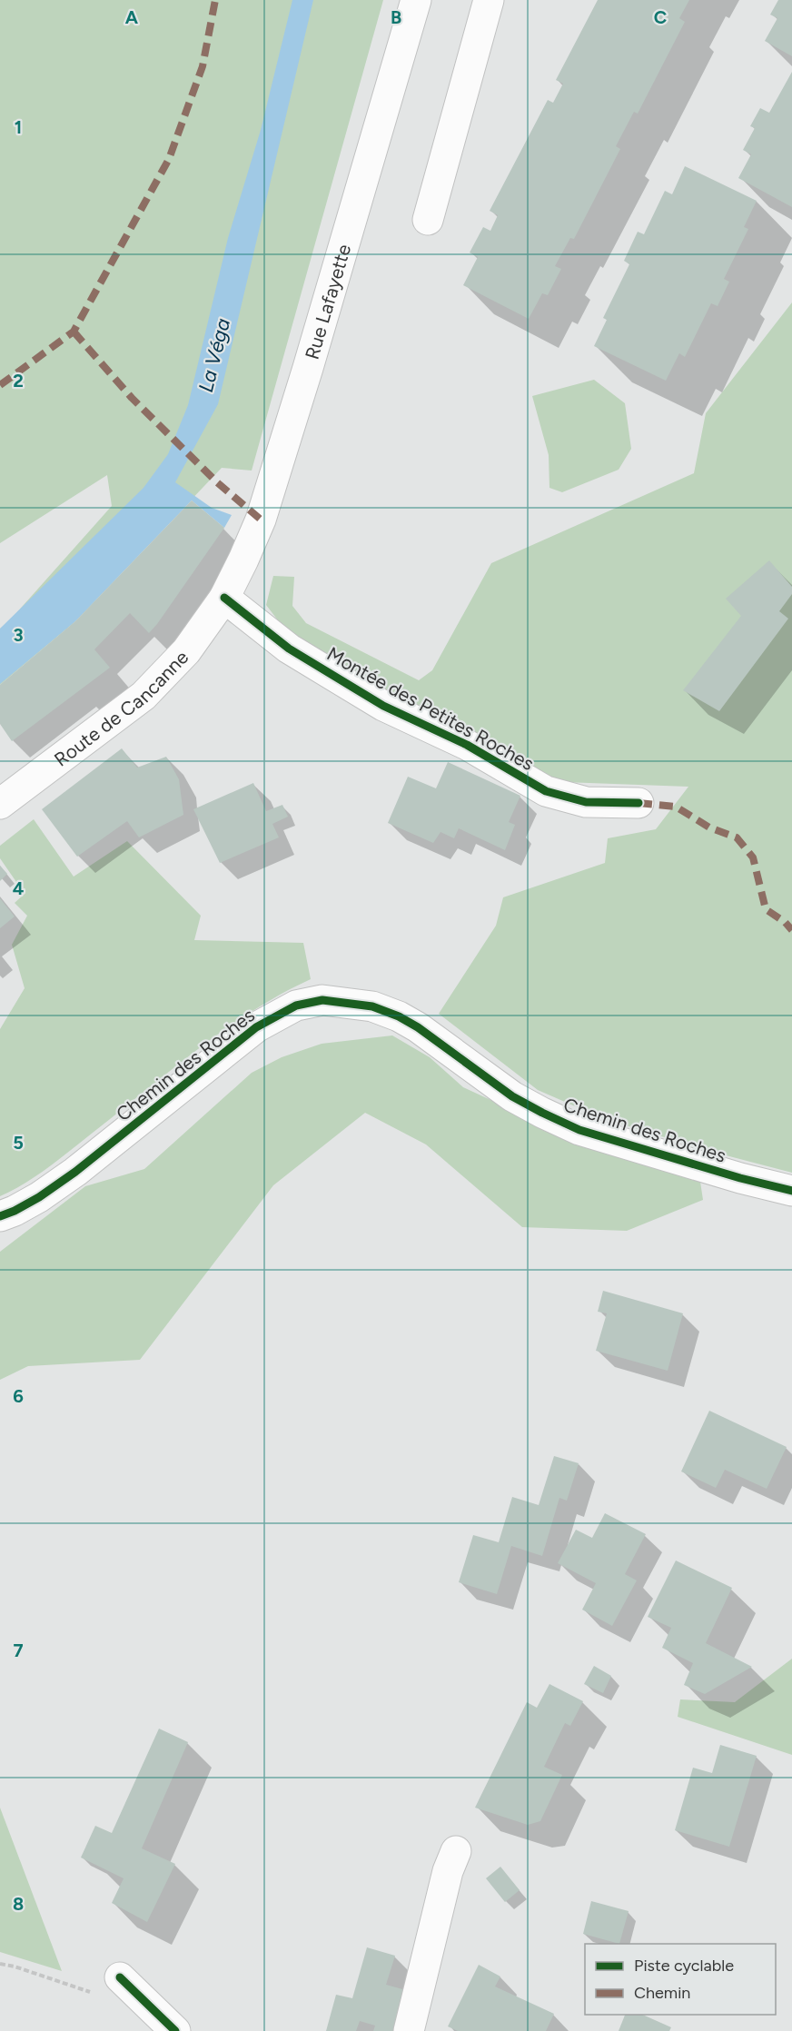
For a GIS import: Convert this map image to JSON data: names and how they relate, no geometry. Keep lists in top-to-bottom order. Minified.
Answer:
{"streets":{"street":["Rue Lafayette","Route de Cancanne","Montée des Petites Roches","Chemin des Roches"]},"crossings":[["Rue Lafayette","Route de Cancanne"],["Rue Lafayette","Montée des Petites Roches"],["Route de Cancanne","Montée des Petites Roches"]],"water":["La Véga"],"legend":["Piste cyclable","Chemin"],"grid":{"columns":["A","B","C"],"rows":["1","2","3","4","5","6","7","8"]}}
